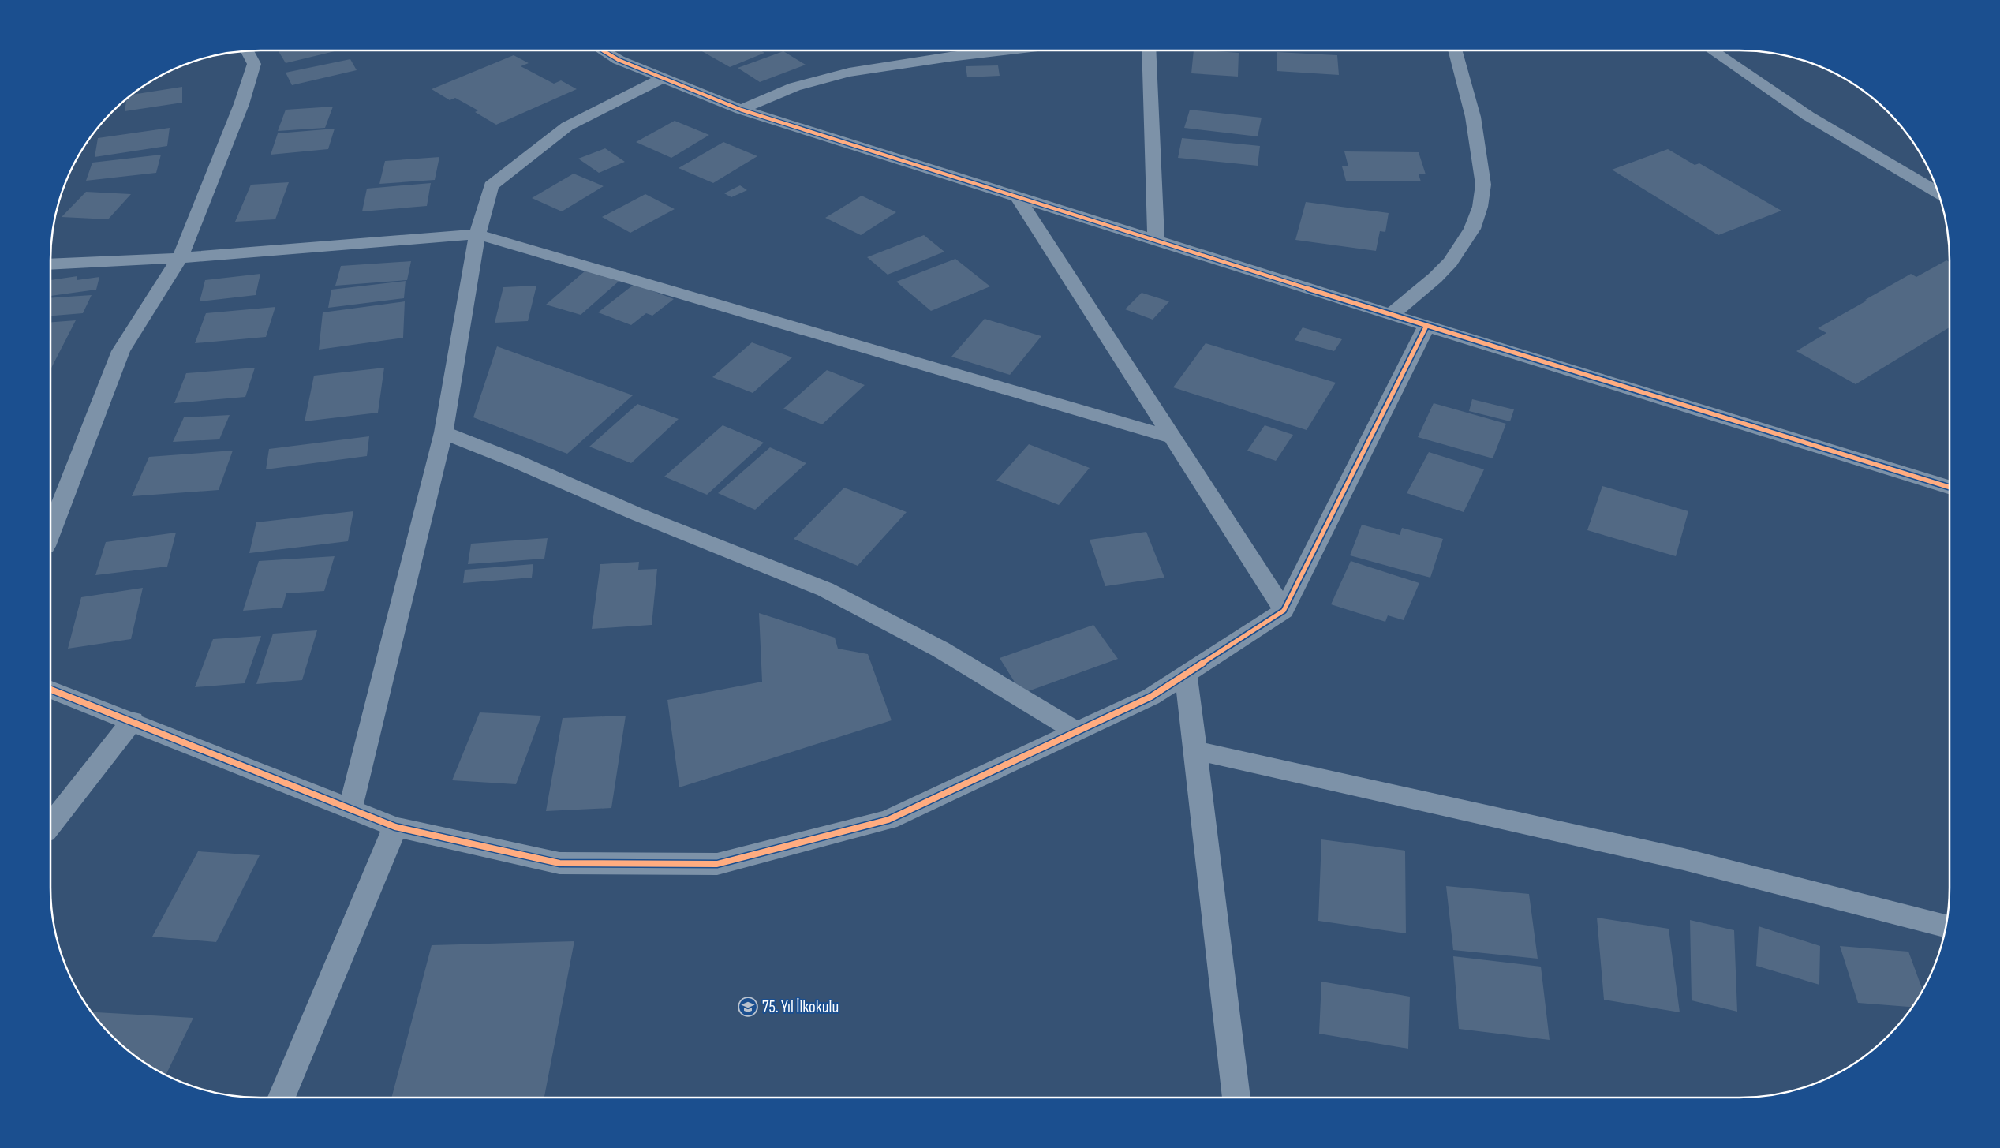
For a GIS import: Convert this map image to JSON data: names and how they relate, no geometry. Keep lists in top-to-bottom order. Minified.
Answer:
{"places":{"school or university":["75. Yıl İlkokulu"]}}
